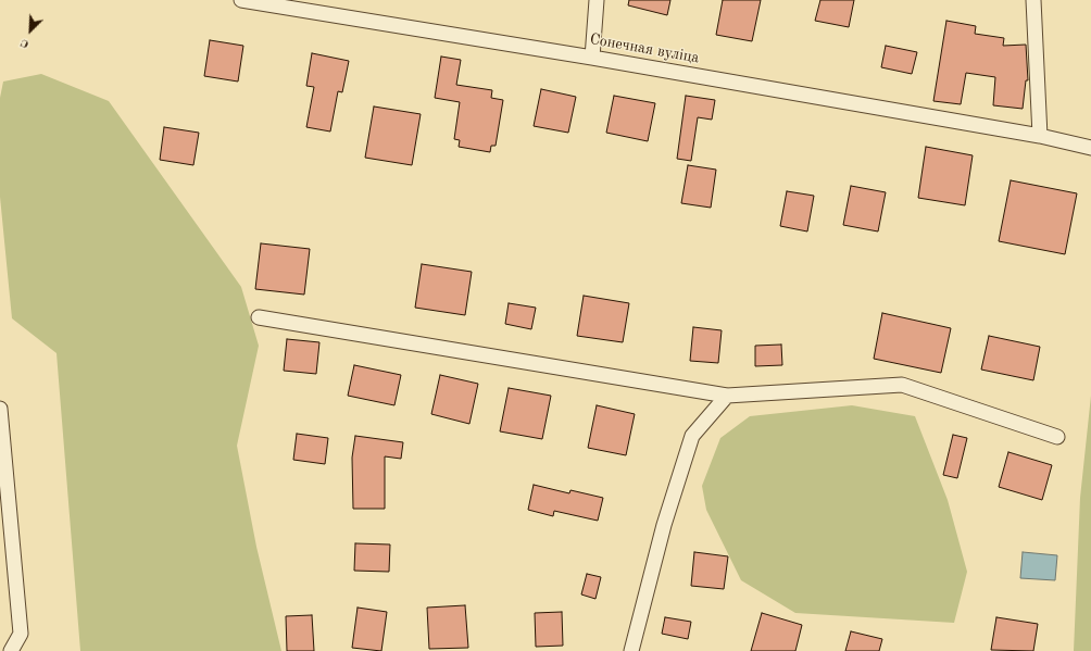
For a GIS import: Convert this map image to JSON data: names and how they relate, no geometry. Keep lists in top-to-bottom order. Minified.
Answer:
{"streets":{"street":["Сонечная вуліца"]},"north":"bottom left"}
